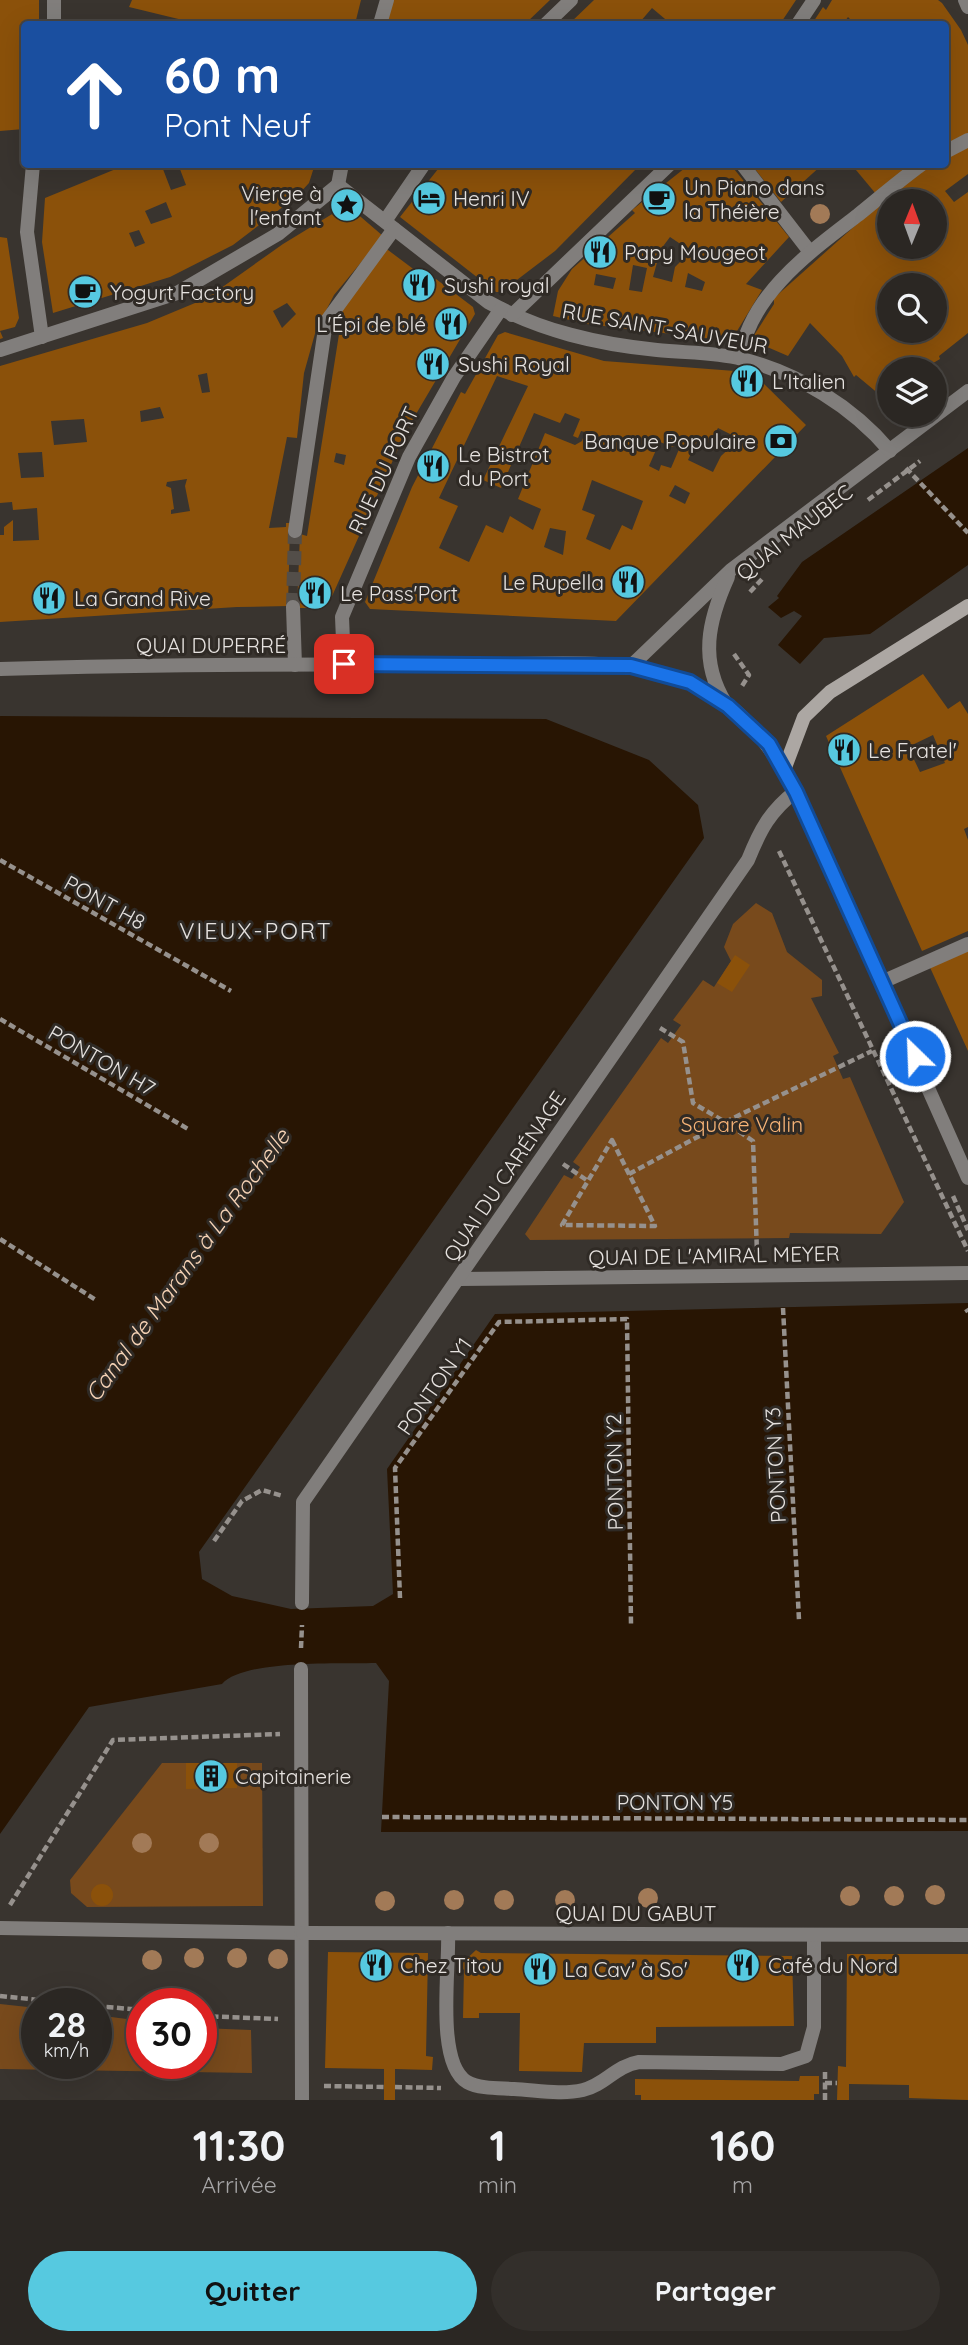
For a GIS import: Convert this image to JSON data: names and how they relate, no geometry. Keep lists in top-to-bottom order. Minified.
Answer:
{"streets":{"street":["RUE SAINT-SAUVEUR","RUE DU PORT","QUAI MAUBEC","QUAI DUPERRÉ","QUAI DU CARÉNAGE","QUAI DE L'AMIRAL MEYER","QUAI DU GABUT"],"path":["PONT H8","PONTON H7","PONTON Y1","PONTON Y3","PONTON Y2","PONTON Y5"]},"crossings":[["RUE SAINT-SAUVEUR","RUE DU PORT"],["RUE SAINT-SAUVEUR","QUAI MAUBEC"],["RUE DU PORT","QUAI DUPERRÉ"],["QUAI MAUBEC","QUAI DUPERRÉ"],["QUAI DU CARÉNAGE","QUAI DE L'AMIRAL MEYER"],["PONTON Y1","PONTON Y2"]],"districts":["VIEUX-PORT"],"water":["Canal de Marans à La Rochelle"],"parks":["Square Valin"],"places":{"hotel":["Henri IV"],"cafe":["Un Piano dans la Théière","Yogurt Factory"],"place":["Vierge à l'enfant"],"restaurant":["Papy Mougeot","Sushi royal","L'Épi de blé","Sushi Royal","L'Italien","Le Bistrot du Port","Le Rupella","Le Pass'Port","La Grand Rive","Le Fratel'","Chez Titou","Café du Nord","La Cav' à So'"],"bank":["Banque Populaire"],"building":["Capitainerie"]},"north":"top","page":{"turn":["60 m","Pont Neuf"],"speed":"28 km/h","limit":"30","eta":["11:30","Arrivée","1","min","160","m"],"buttons":["Quitter","Partager"]}}
